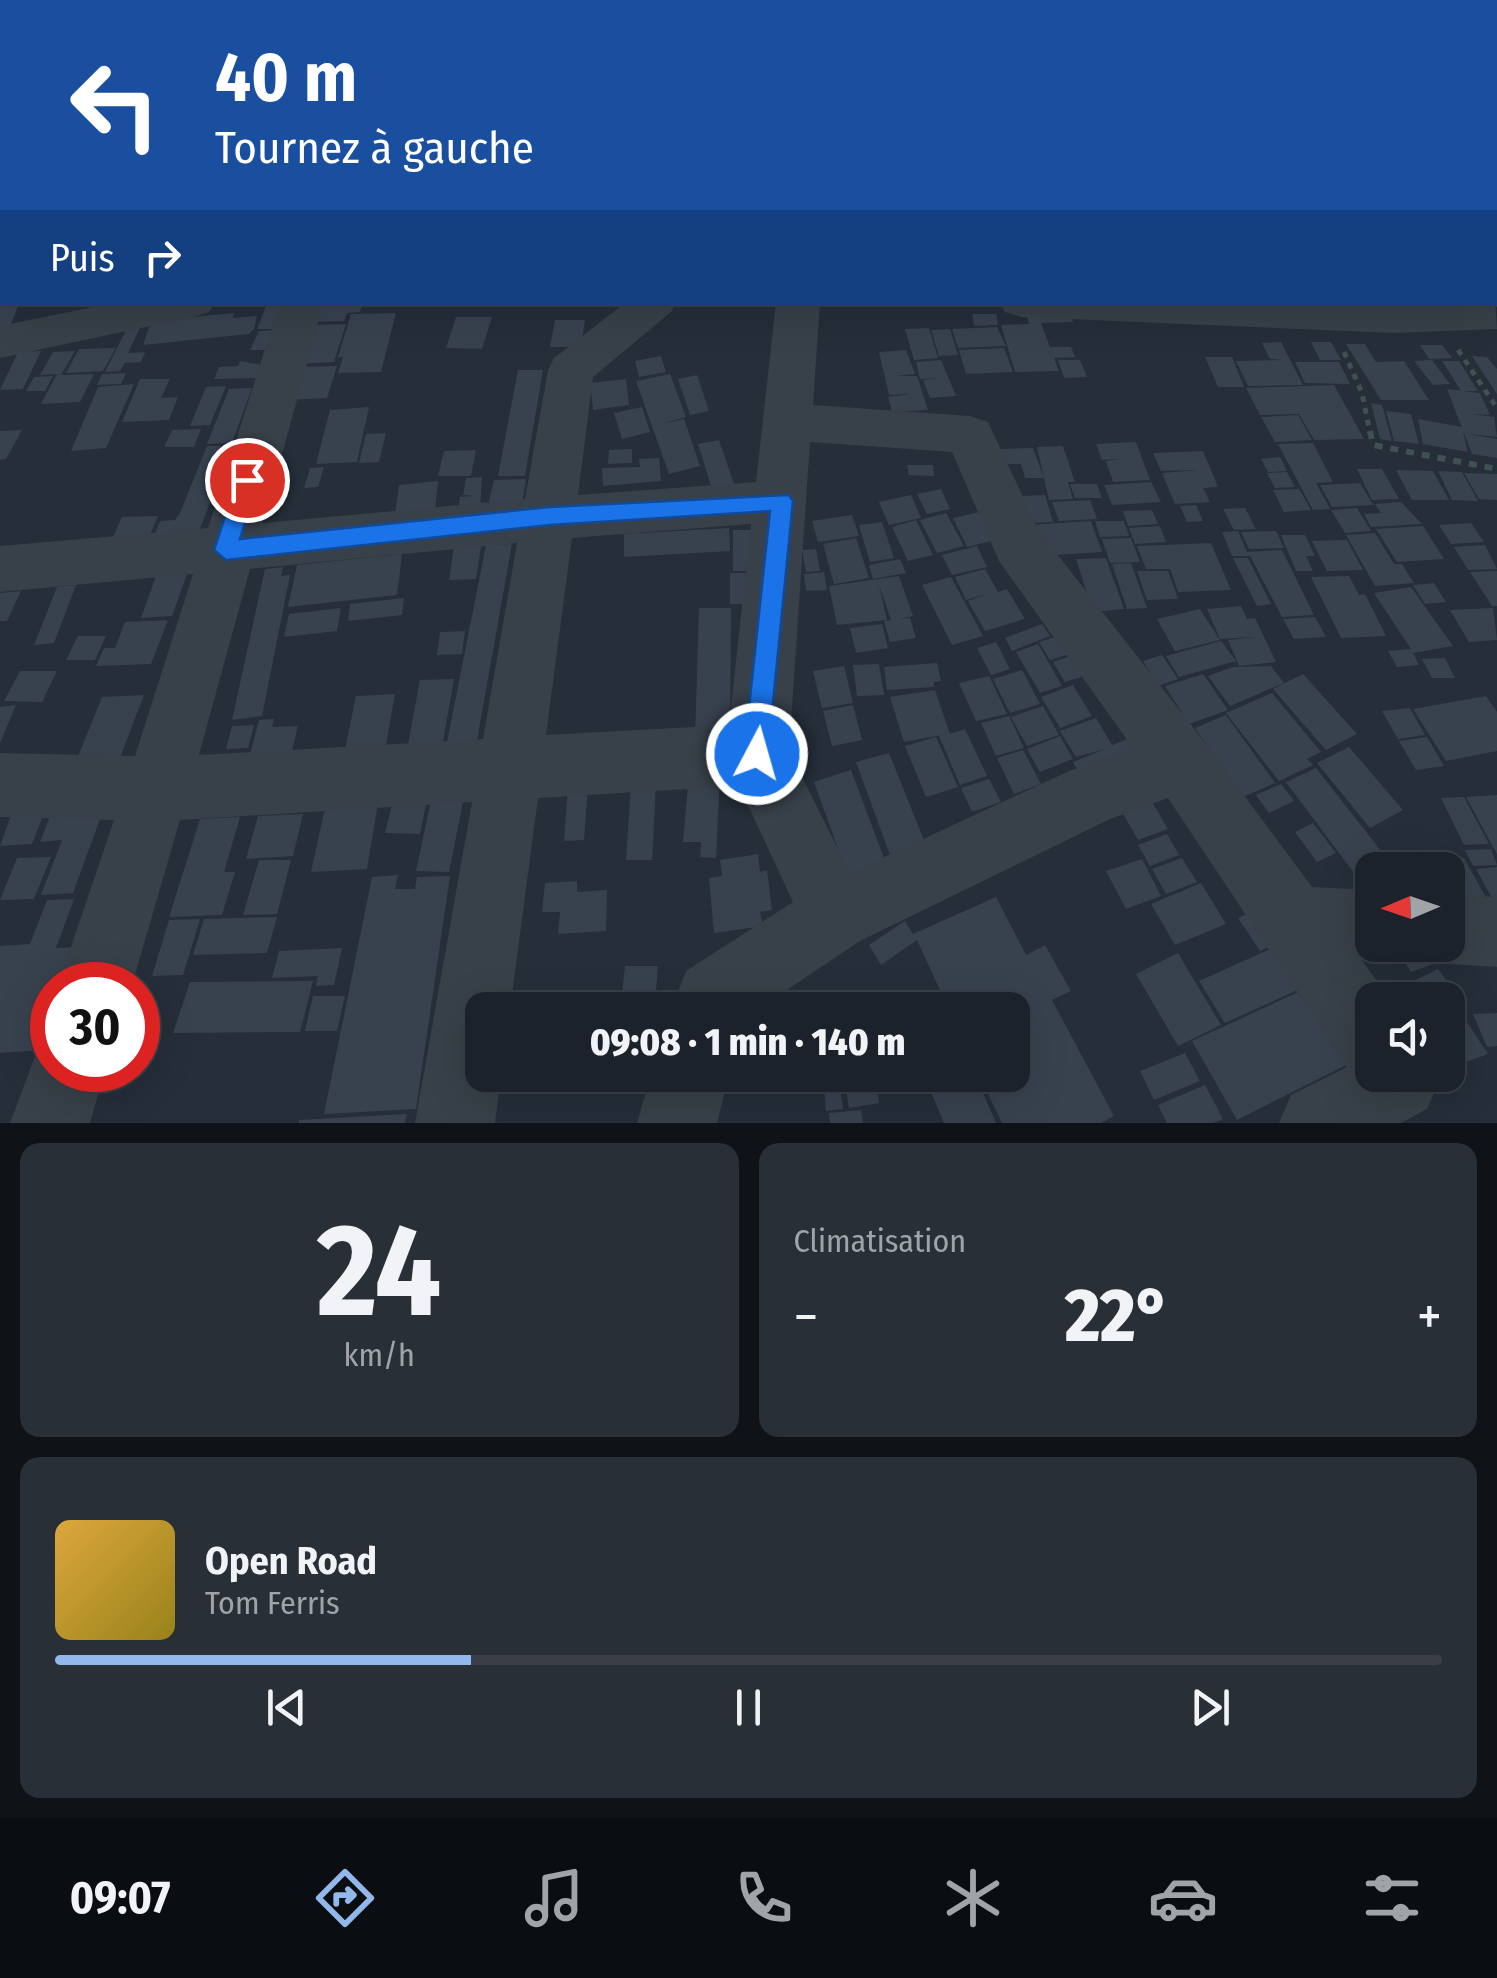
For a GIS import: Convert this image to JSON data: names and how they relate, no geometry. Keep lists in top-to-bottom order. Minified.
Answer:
{"north":"left","page":{"turn":["40 m","Tournez à gauche"],"then":"Puis","limit":"30","trip":"09:08 · 1 min · 140 m","tile":[["24","km/h"],"Climatisation"],"heat":["−","22°","+"],"song":["Open Road","Tom Ferris"],"tabs":"09:07"}}
